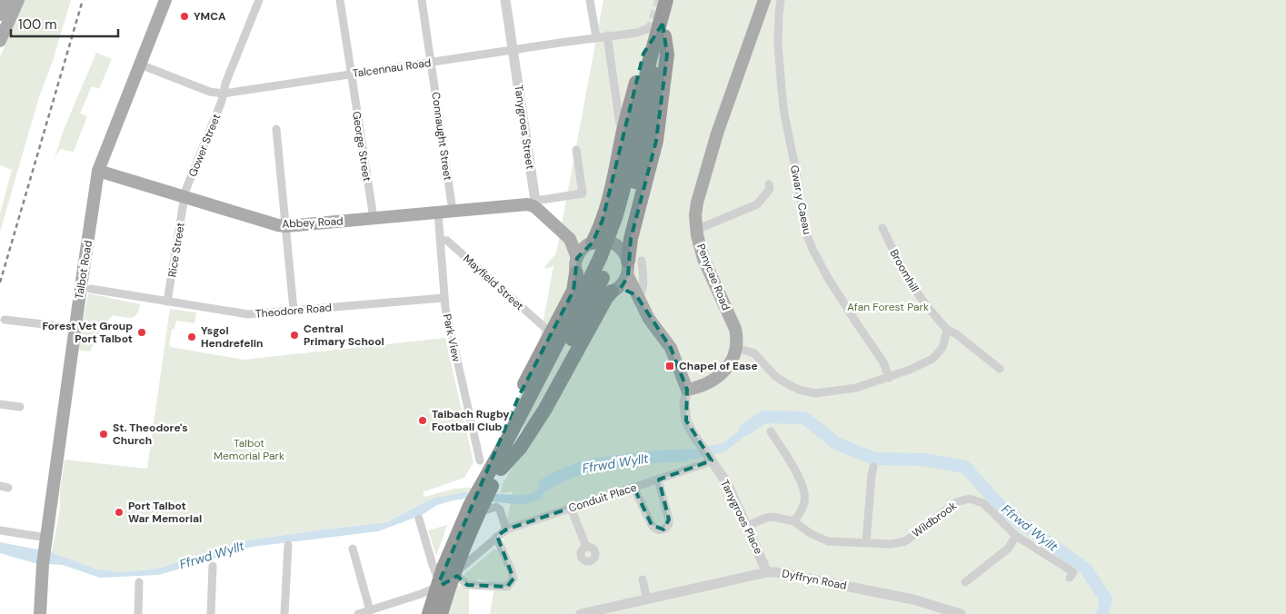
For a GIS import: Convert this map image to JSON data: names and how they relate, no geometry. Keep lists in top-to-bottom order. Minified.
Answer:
{"streets":{"main road":["Abbey Road","Talbot Road","Penycae Road"],"street":["Talcennau Road","Tanygroes Street","Connaught Street","Gower Street","George Street","Gwar y Caeau","Rice Street","Broomhill","Mayfield Street","Theodore Road","Park View","Conduit Place","Tanygroes Place","Wildbrook","Dyffryn Road"]},"crossings":[["Talcennau Road","Tanygroes Street"],["Talcennau Road","Connaught Street"],["Talcennau Road","Gower Street"],["Talcennau Road","George Street"],["Talcennau Road","Talbot Road"],["Tanygroes Street","Abbey Road"],["Connaught Street","Abbey Road"],["Gower Street","Abbey Road"],["Gower Street","Rice Street"],["George Street","Abbey Road"],["Abbey Road","Rice Street"],["Abbey Road","Talbot Road"],["Abbey Road","Park View"],["Rice Street","Theodore Road"],["Mayfield Street","Park View"],["Theodore Road","Park View"],["Conduit Place","Tanygroes Place"],["Tanygroes Place","Wildbrook"],["Tanygroes Place","Dyffryn Road"]],"water":["Ffrwd Wyllt"],"parks":["Afan Forest Park","Talbot Memorial Park"],"places":{"other":["YMCA","Forest Vet Group Port Talbot","Central Primary School","Ysgol Hendrefelin","Taibach Rugby Football Club","St. Theodore's Church","Port Talbot War Memorial"],"transit":["Chapel of Ease"]},"scale_bar":"100 m"}
